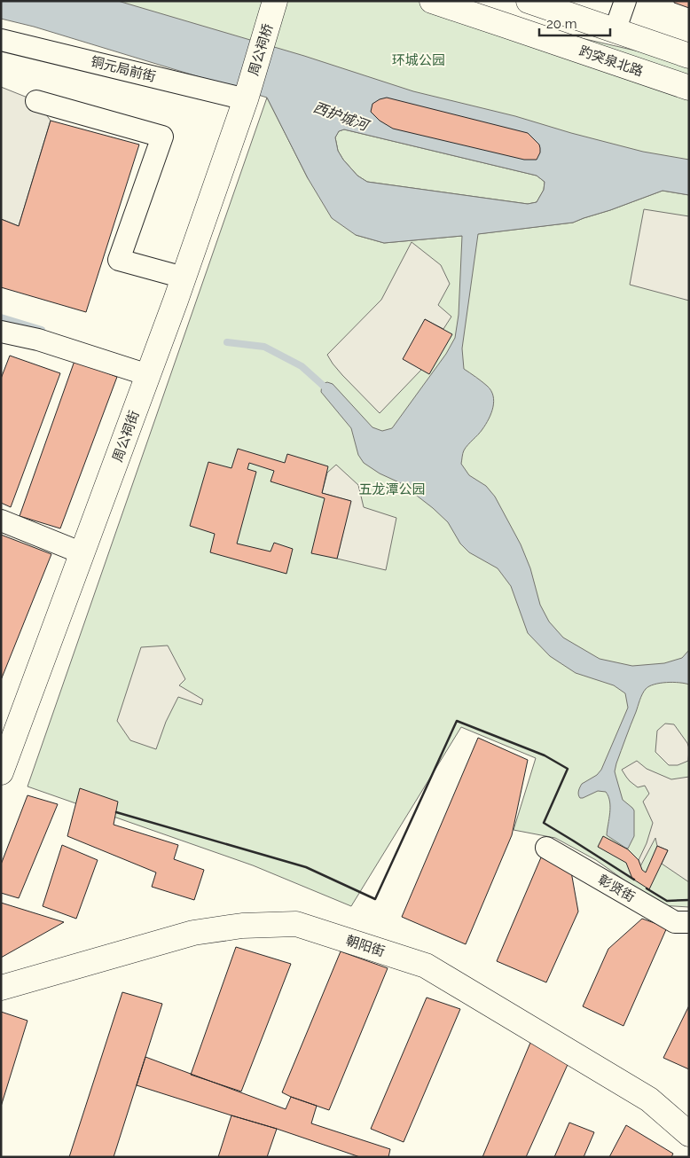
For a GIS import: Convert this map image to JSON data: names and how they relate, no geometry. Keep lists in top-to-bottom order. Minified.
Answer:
{"streets":{"street":["周公祠桥","趵突泉北路","铜元局前街","周公祠街","彰贤街","朝阳街"]},"crossings":[["周公祠桥","铜元局前街"],["周公祠桥","周公祠街"],["铜元局前街","周公祠街"]],"water":["西护城河"],"parks":["环城公园","五龙潭公园"],"scale_bar":"20 m"}
